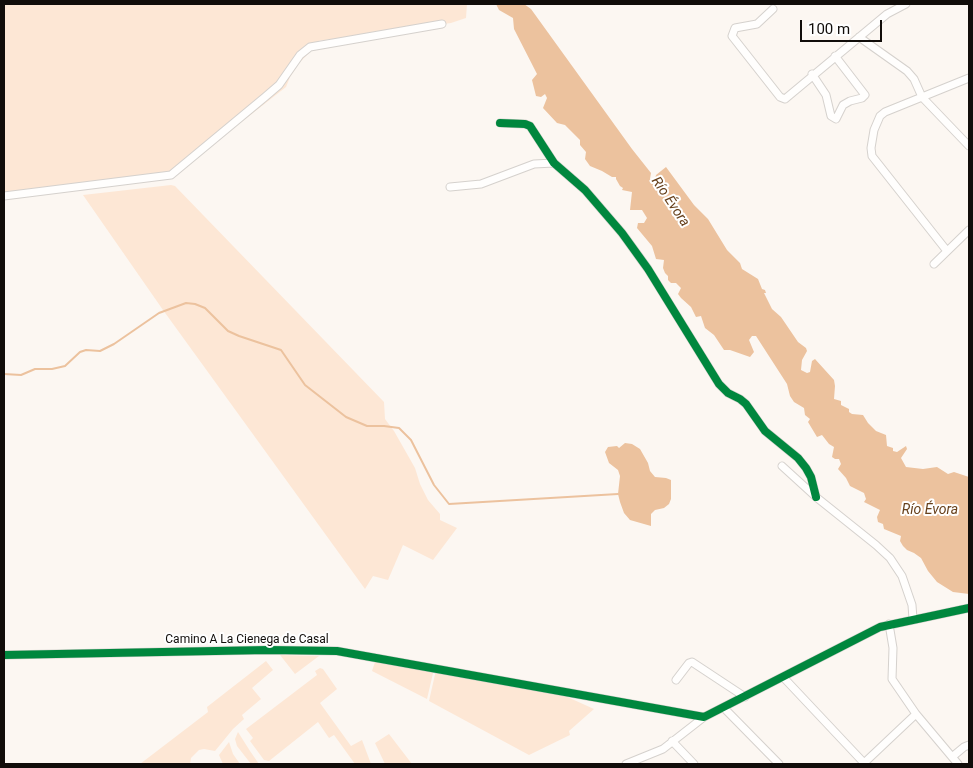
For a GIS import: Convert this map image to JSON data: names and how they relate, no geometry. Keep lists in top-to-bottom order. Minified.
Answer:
{"streets":{"street":["Camino A La Cienega de Casal"]},"water":["Río Évora"],"scale_bar":"100 m"}
